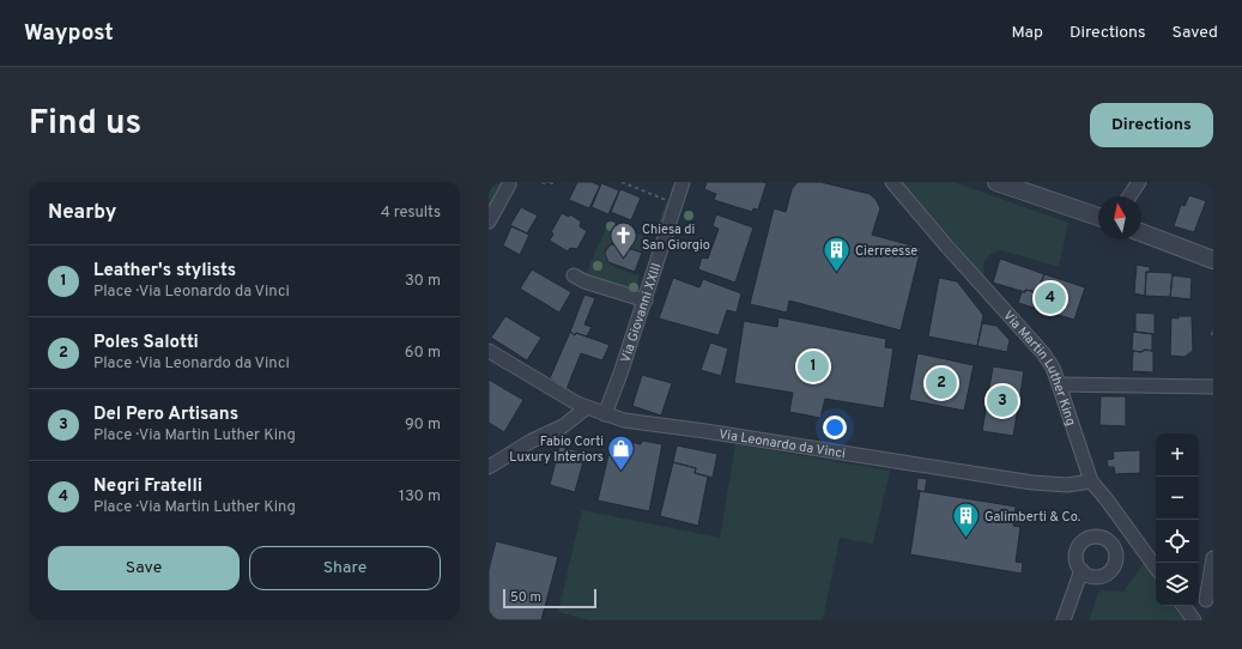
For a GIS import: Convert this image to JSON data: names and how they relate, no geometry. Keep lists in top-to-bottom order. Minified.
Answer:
{"streets":{"street":["Via Giovanni XXIII","Via Martin Luther King","Via Leonardo da Vinci"]},"crossings":[["Via Giovanni XXIII","Via Leonardo da Vinci"],["Via Martin Luther King","Via Leonardo da Vinci"]],"places":{"church":["Chiesa di San Giorgio"],"building":["Cierreesse","Galimberti & Co."],"shop":["Fabio Corti Luxury Interiors"]},"scale_bar":"50 m","north":"top","page":{"header":"Waypost","nav":["Map","Directions","Saved"],"title":"Find us","buttons":["Directions",["Save","Share"]],"heading":["Nearby","4 results"],"list":[{"mark":"1","name":"Leather's stylists","note":"Place · Via Leonardo da Vinci","value":"30 m"},{"mark":"2","name":"Poles Salotti","note":"Place · Via Leonardo da Vinci","value":"60 m"},{"mark":"3","name":"Del Pero Artisans","note":"Place · Via Martin Luther King","value":"90 m"},{"mark":"4","name":"Negri Fratelli","note":"Place · Via Martin Luther King","value":"130 m"}],"pins":["4","1","2","3"],"map_buttons":["+","−"],"scale":"50 m"}}
